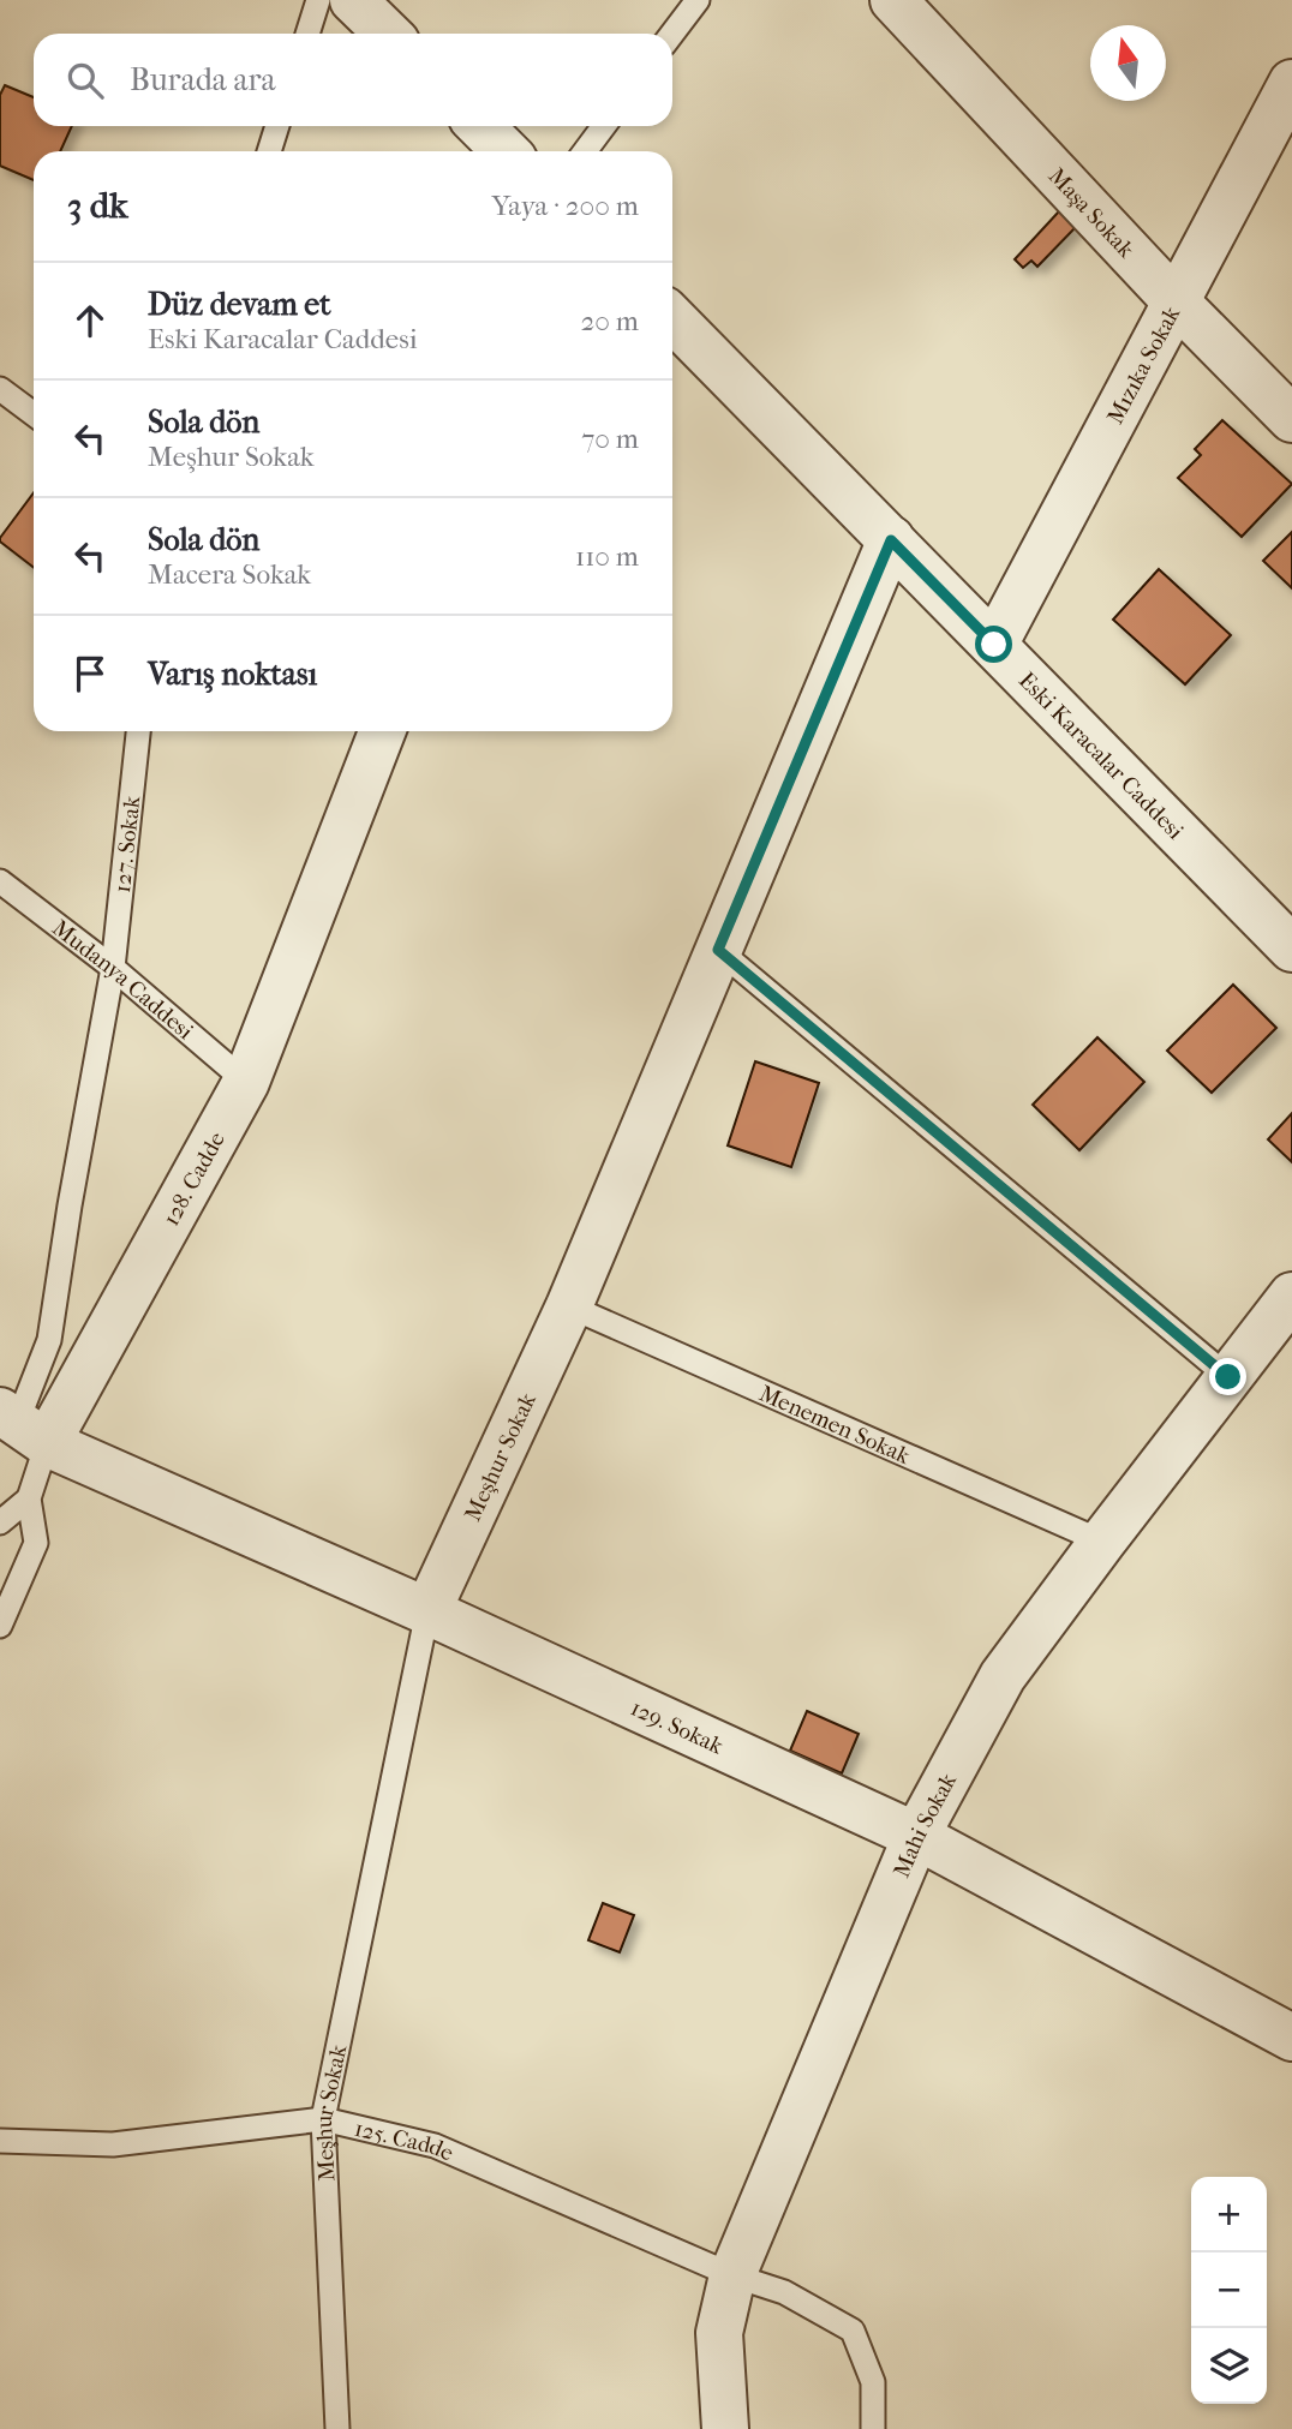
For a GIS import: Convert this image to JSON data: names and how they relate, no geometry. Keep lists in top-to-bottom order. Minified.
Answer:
{"streets":{"street":["Maşa Sokak","Mızıka Sokak","Eski Karacalar Caddesi","128. Cadde","Meşhur Sokak","129. Sokak","Mahi Sokak"],"lane":["127. Sokak","Mudanya Caddesi","Menemen Sokak","125. Cadde"]},"crossings":[["Maşa Sokak","Mızıka Sokak"],["Mızıka Sokak","Eski Karacalar Caddesi"],["Eski Karacalar Caddesi","Meşhur Sokak"],["127. Sokak","Mudanya Caddesi"],["127. Sokak","128. Cadde"],["127. Sokak","129. Sokak"],["Mudanya Caddesi","128. Cadde"],["128. Cadde","129. Sokak"],["Menemen Sokak","Meşhur Sokak"],["Menemen Sokak","Mahi Sokak"],["Meşhur Sokak","129. Sokak"],["Meşhur Sokak","125. Cadde"],["129. Sokak","Mahi Sokak"],["Mahi Sokak","125. Cadde"]],"north":"top","page":{"search":"Burada ara","heading":["3 dk","Yaya · 200 m"],"list":[["Düz devam et","Eski Karacalar Caddesi","20 m"],["Sola dön","Meşhur Sokak","70 m"],["Sola dön","Macera Sokak","110 m"],"Varış noktası"],"map_buttons":["+","−"]}}
